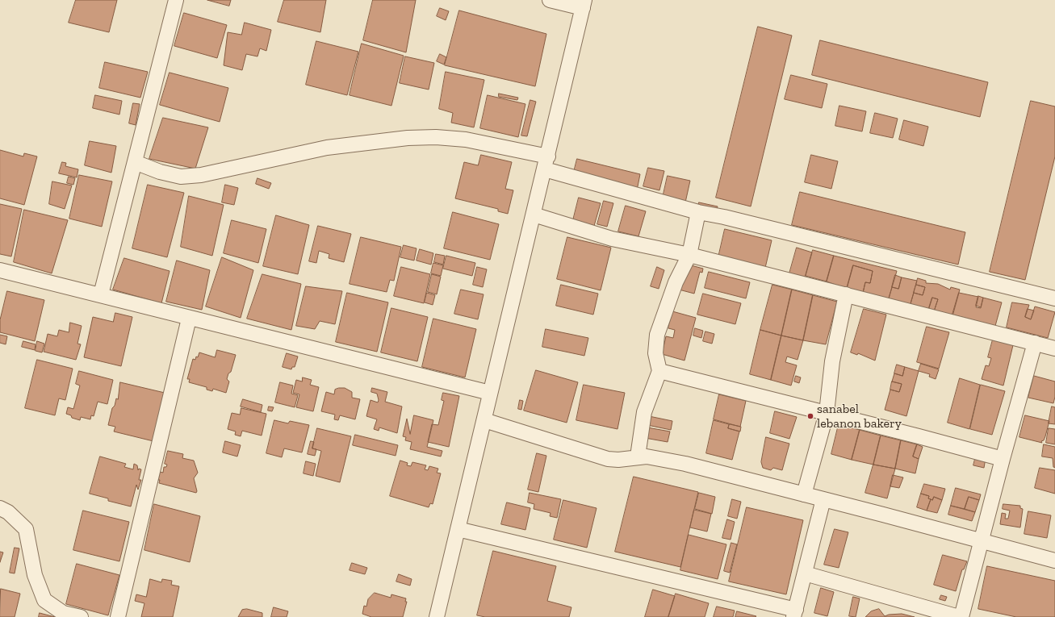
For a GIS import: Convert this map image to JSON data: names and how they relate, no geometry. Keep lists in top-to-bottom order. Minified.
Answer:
{"places":["sanabel lebanon bakery"]}
